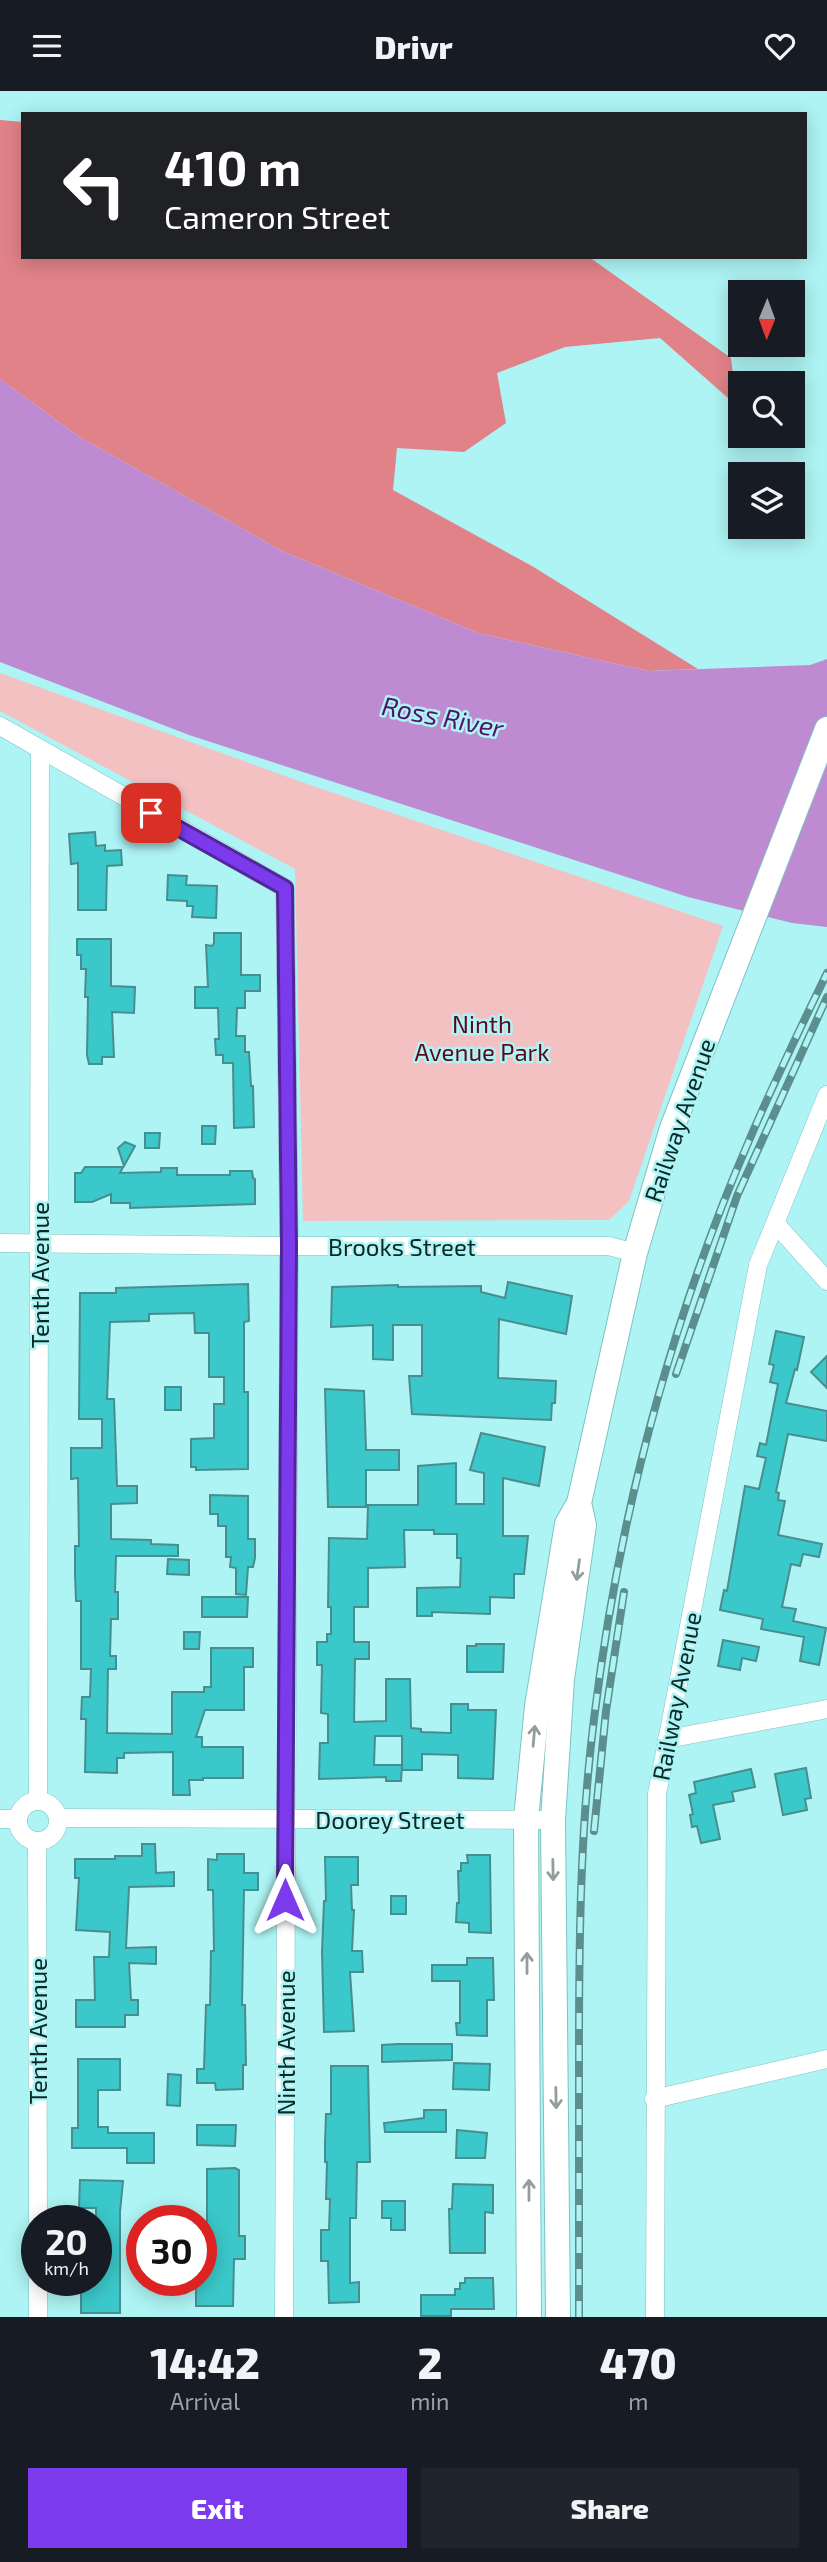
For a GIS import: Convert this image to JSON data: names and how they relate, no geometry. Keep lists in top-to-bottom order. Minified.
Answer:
{"streets":{"main road":["Railway Avenue"],"street":["Brooks Street","Tenth Avenue","Doorey Street","Ninth Avenue"]},"crossings":[["Railway Avenue","Brooks Street"],["Railway Avenue","Doorey Street"],["Brooks Street","Tenth Avenue"],["Brooks Street","Ninth Avenue"],["Tenth Avenue","Doorey Street"],["Tenth Avenue","Ninth Avenue"],["Doorey Street","Ninth Avenue"]],"water":["Ross River"],"parks":["Ninth Avenue Park"],"north":"bottom","page":{"header":"Drivr","turn":["410 m","Cameron Street"],"speed":"20 km/h","limit":"30","eta":["14:42","Arrival","2","min","470","m"],"buttons":["Exit","Share"]}}
